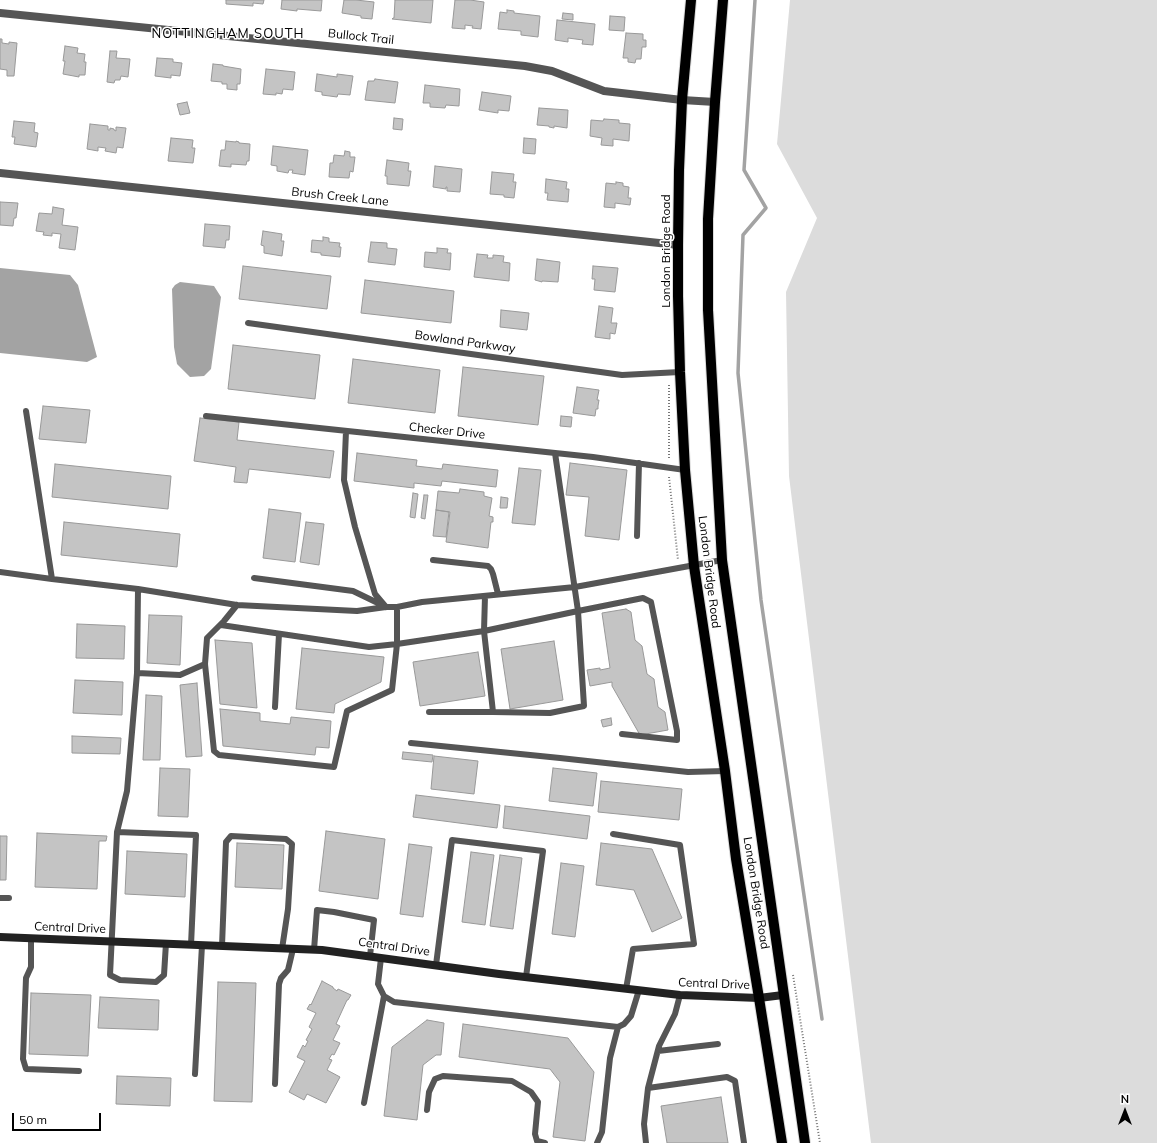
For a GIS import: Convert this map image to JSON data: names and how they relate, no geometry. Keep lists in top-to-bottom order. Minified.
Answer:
{"streets":{"main road":["London Bridge Road"],"street":["Bullock Trail","Brush Creek Lane","Central Drive"],"lane":["Bowland Parkway","Checker Drive"]},"crossings":[["Bullock Trail","London Bridge Road"],["Brush Creek Lane","London Bridge Road"],["London Bridge Road","Bowland Parkway"],["London Bridge Road","Checker Drive"],["London Bridge Road","Central Drive"]],"districts":["NOTTINGHAM SOUTH"],"scale_bar":"50 m","north":"top"}
